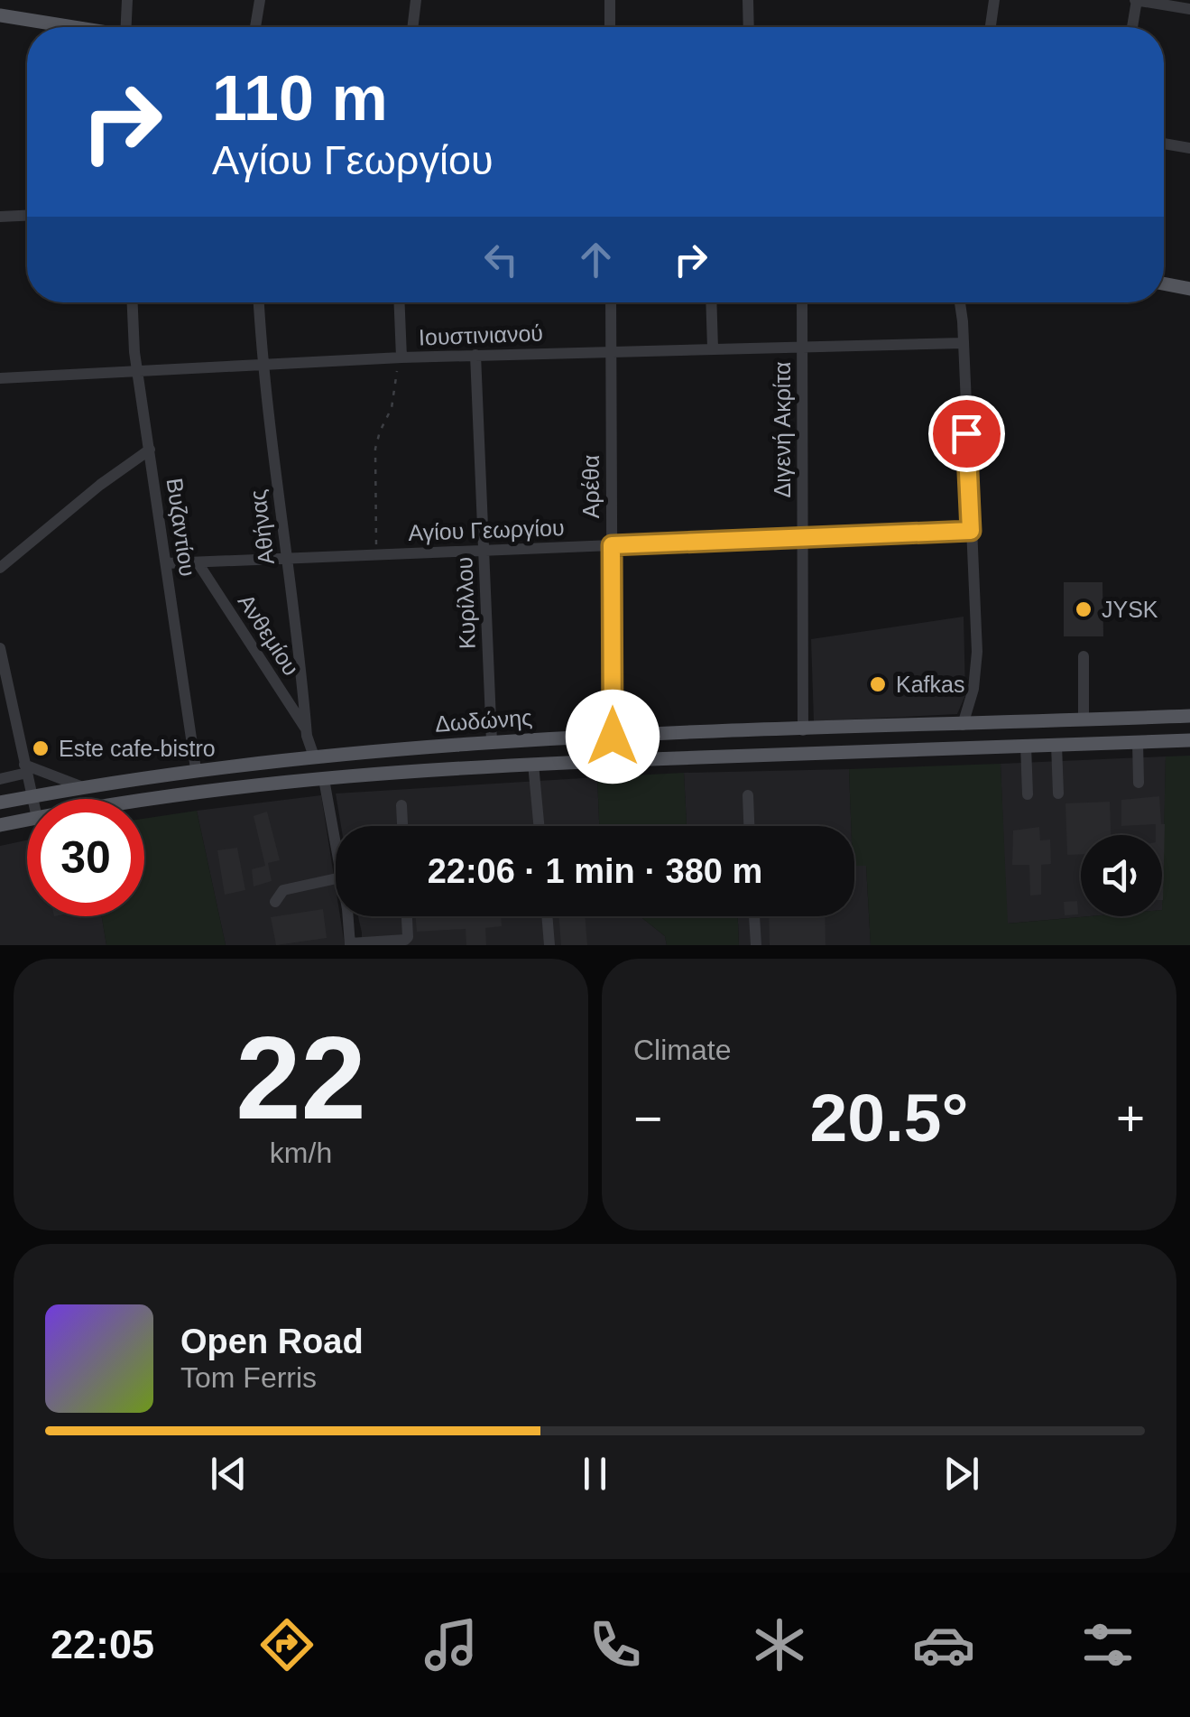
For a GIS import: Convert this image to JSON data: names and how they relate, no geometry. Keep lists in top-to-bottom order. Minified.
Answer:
{"streets":{"main road":["Δωδώνης"],"street":["Ιουστινιανού","Διγενή Ακρίτα","Αρέθα","Βυζαντίου","Αθήνας","Αγίου Γεωργίου","Κυρίλλου","Ανθεμίου"]},"crossings":[["Ιουστινιανού","Διγενή Ακρίτα"],["Ιουστινιανού","Αρέθα"],["Ιουστινιανού","Βυζαντίου"],["Ιουστινιανού","Αθήνας"],["Ιουστινιανού","Κυρίλλου"],["Διγενή Ακρίτα","Αγίου Γεωργίου"],["Διγενή Ακρίτα","Δωδώνης"],["Αρέθα","Αγίου Γεωργίου"],["Αρέθα","Δωδώνης"],["Βυζαντίου","Αγίου Γεωργίου"],["Βυζαντίου","Δωδώνης"],["Αθήνας","Αγίου Γεωργίου"],["Αθήνας","Ανθεμίου"],["Αθήνας","Δωδώνης"],["Αγίου Γεωργίου","Κυρίλλου"],["Αγίου Γεωργίου","Ανθεμίου"],["Κυρίλλου","Δωδώνης"]],"places":["JYSK","Kafkas","Este cafe-bistro"],"page":{"turn":["110 m","Αγίου Γεωργίου"],"limit":"30","trip":"22:06 · 1 min · 380 m","tile":[["22","km/h"],"Climate"],"heat":["−","20.5°","+"],"song":["Open Road","Tom Ferris"],"tabs":"22:05"}}
